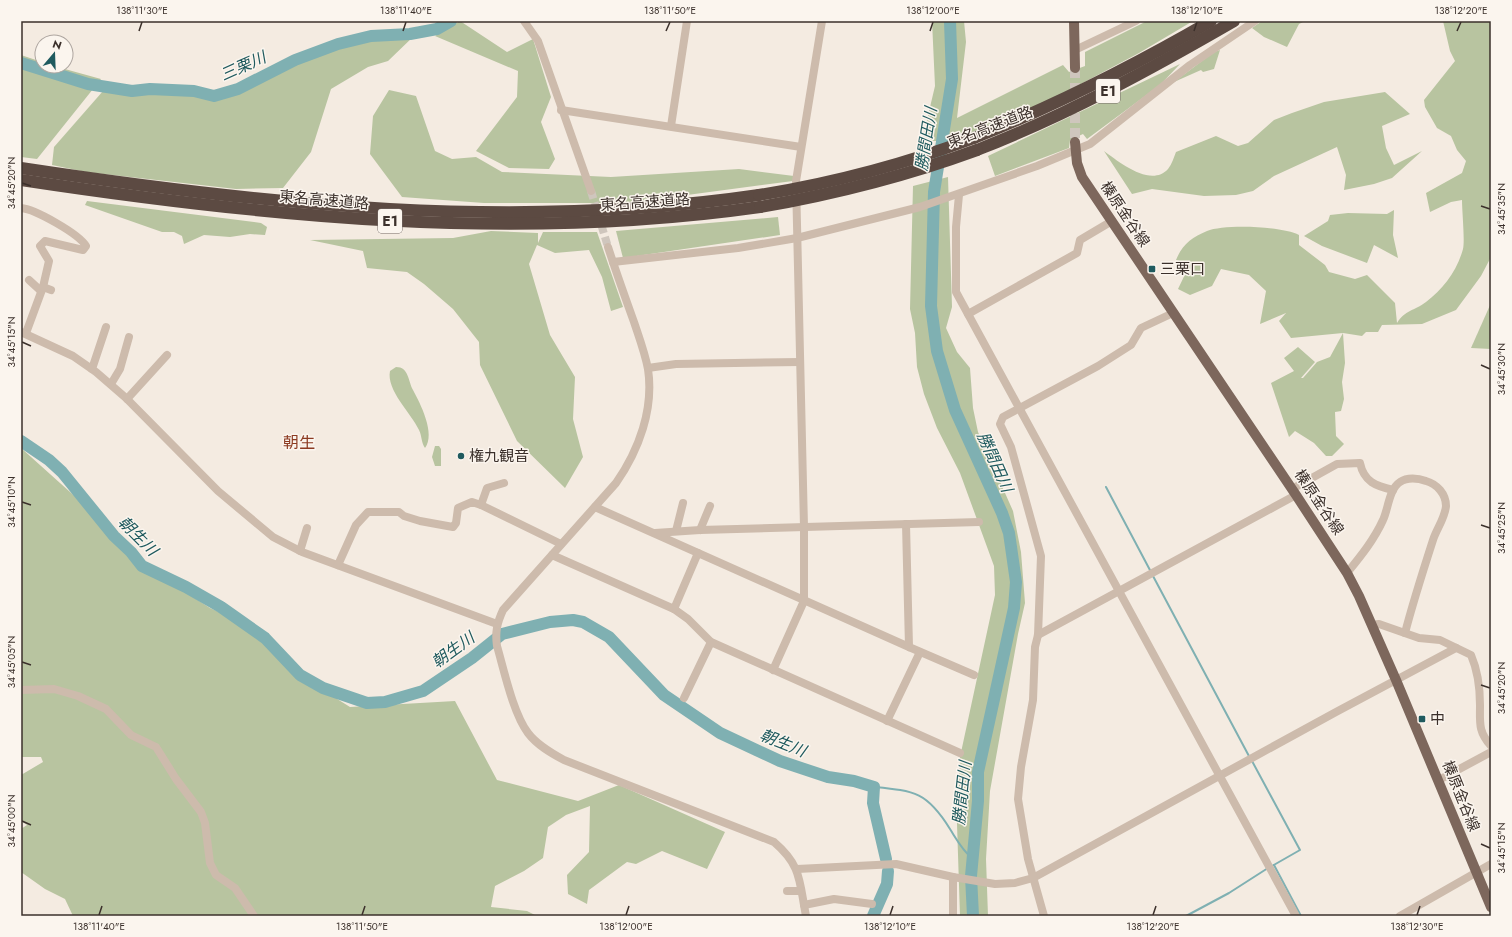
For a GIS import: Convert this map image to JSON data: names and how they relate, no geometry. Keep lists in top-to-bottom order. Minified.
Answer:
{"streets":{"highway":["E1","東名高速道路"],"main road":["榛原金谷線"]},"districts":["朝生"],"water":["三栗川","勝間田川","朝生川"],"places":{"transit":["三栗口","中"],"other":["権九観音"]},"north":"top","coordinates":["138°11'30\"E","138°11'40\"E","138°11'50\"E","138°12'00\"E","138°12'10\"E","138°12'20\"E","34°45'20\"N","34°45'35\"N","34°45'15\"N","34°45'30\"N","34°45'10\"N","34°45'25\"N","34°45'05\"N","34°45'00\"N","138°12'30\"E"]}
